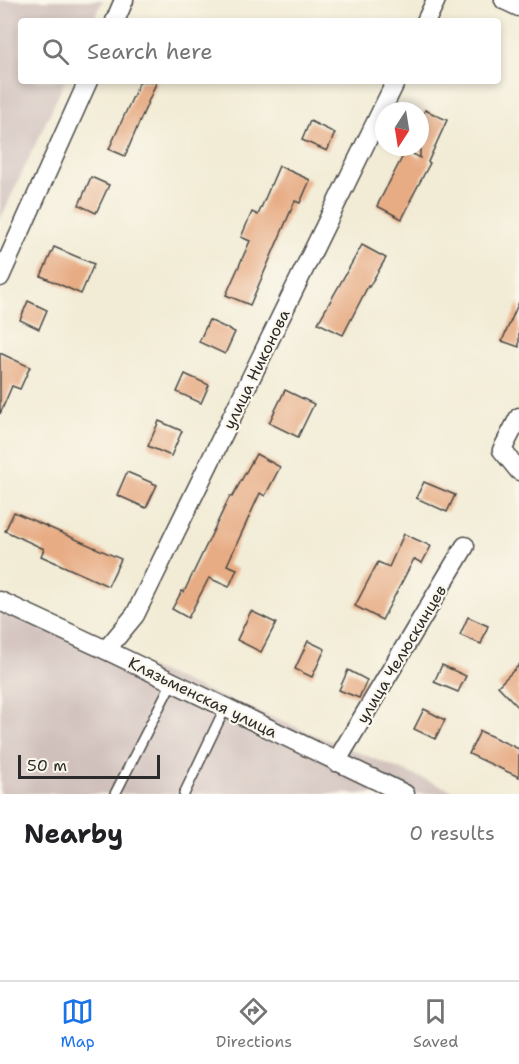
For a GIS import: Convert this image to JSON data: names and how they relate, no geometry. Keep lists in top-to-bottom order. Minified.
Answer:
{"streets":{"street":["улица Никонова","улица Челюскинцев","Клязьменская улица"]},"crossings":[["улица Никонова","Клязьменская улица"],["улица Челюскинцев","Клязьменская улица"]],"scale_bar":"50 m","north":"bottom","page":{"search":"Search here","scale":"50 m","heading":["Nearby","0 results"],"nav":["Map","Directions","Saved"]}}
